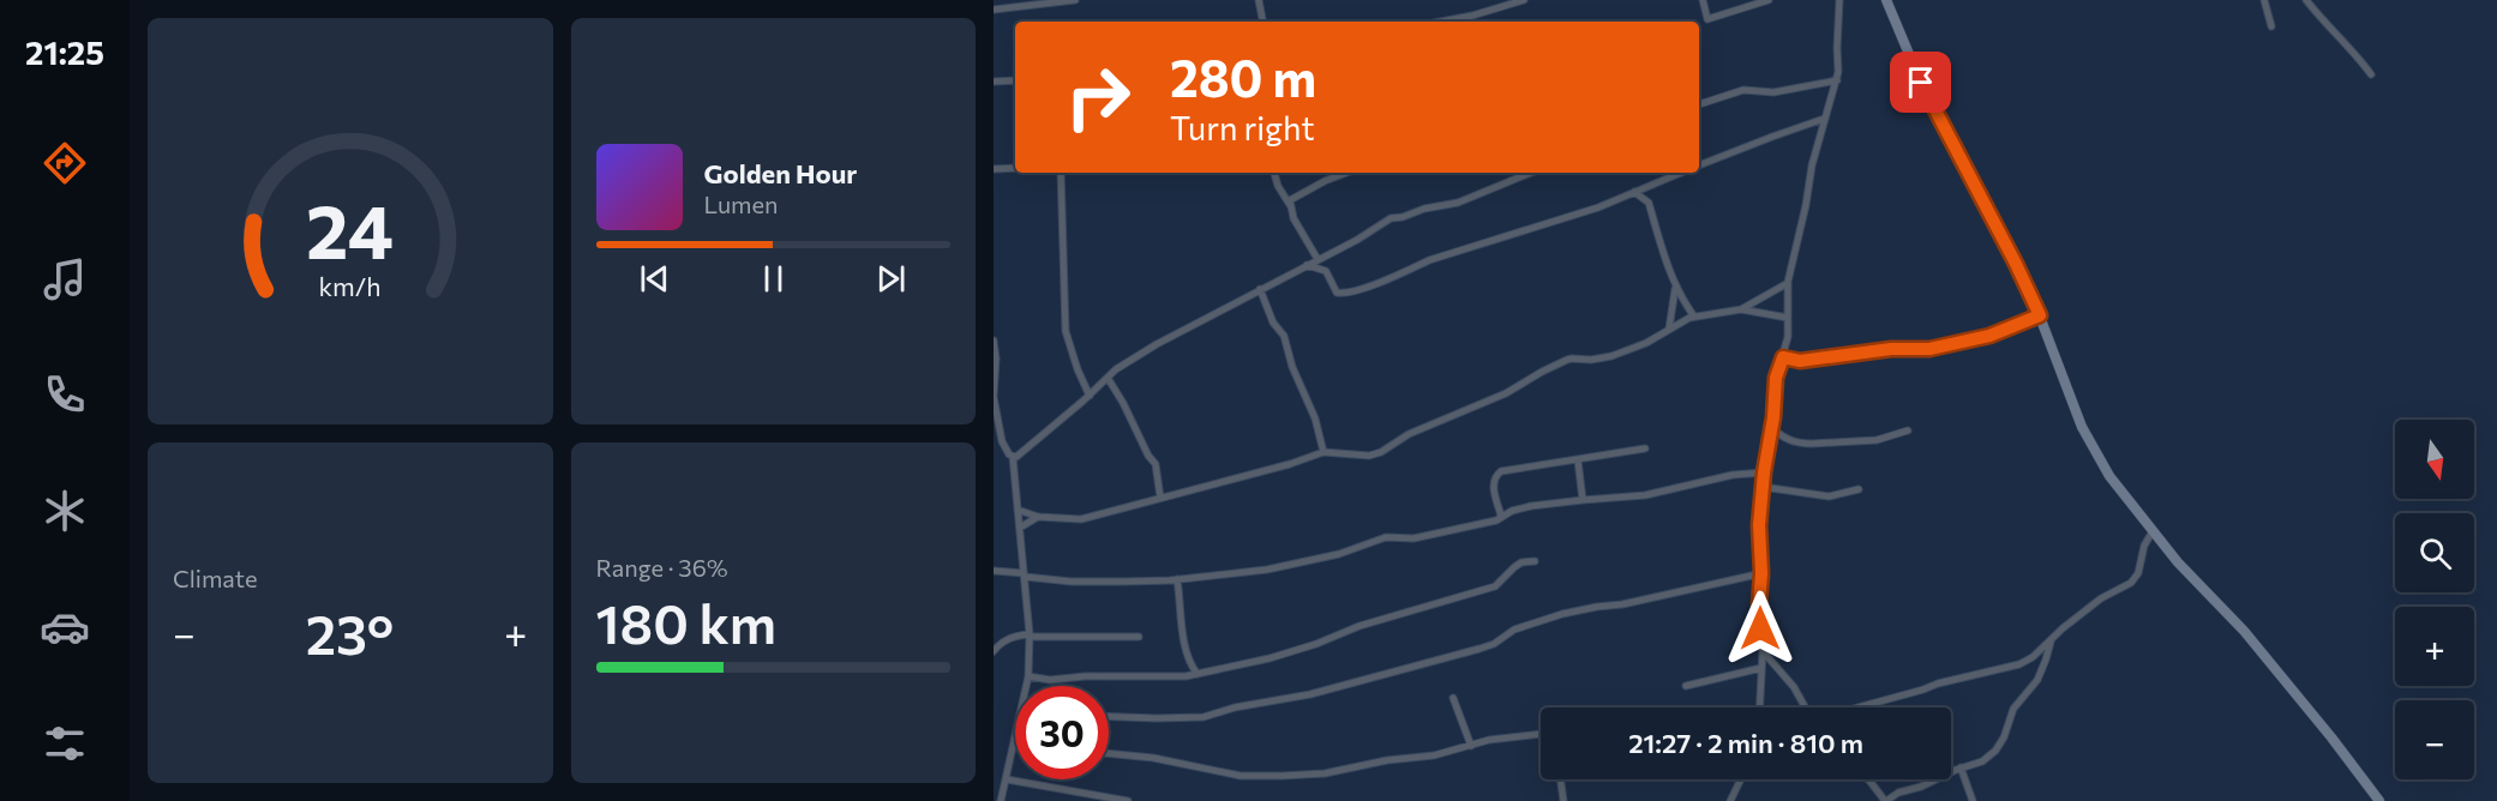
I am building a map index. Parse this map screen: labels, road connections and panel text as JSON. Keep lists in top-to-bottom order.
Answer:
{
  "north": "bottom",
  "page": {
    "tabs": "21:25",
    "turn": ["280 m", "Turn right"],
    "song": ["Golden Hour", "Lumen"],
    "map_buttons": ["+", "−"],
    "tile": [
      "Climate",
      ["Range · 36%", "180 km"]
    ],
    "heat": ["−", "23°", "+"],
    "limit": "30",
    "trip": "21:27 · 2 min · 810 m",
    "gauge": ["24", "km/h"]
  }
}
